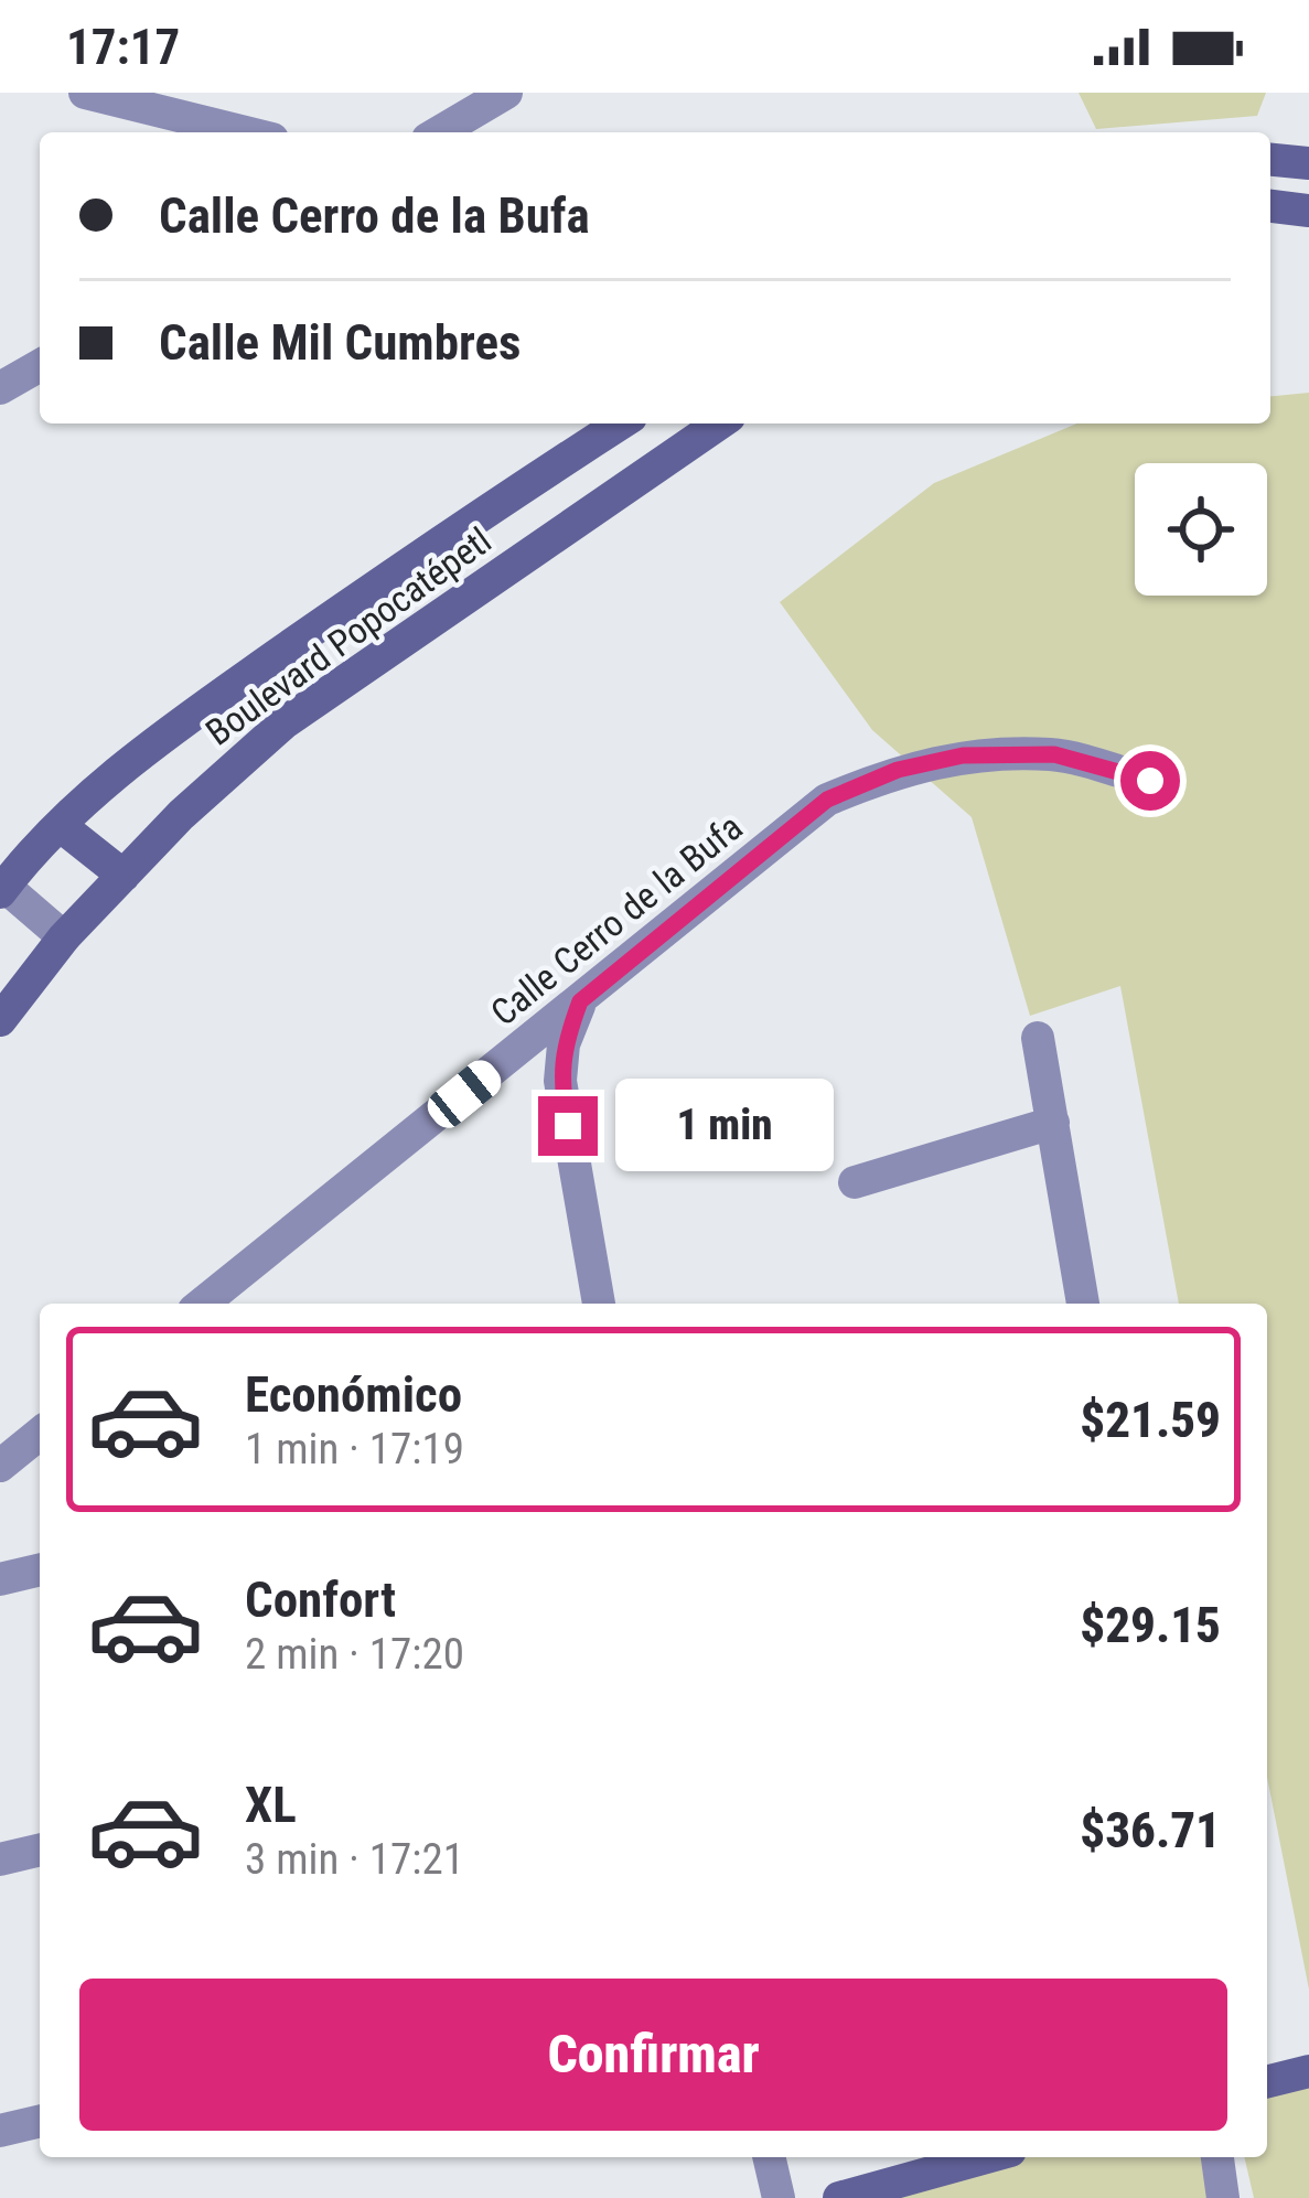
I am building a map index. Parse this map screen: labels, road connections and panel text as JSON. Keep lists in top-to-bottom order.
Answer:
{
  "streets": {
    "street": ["Boulevard Popocatépetl", "Calle Cerro de la Bufa"]
  },
  "page": {
    "status": "17:17",
    "banner": ["Calle Cerro de la Bufa", "Calle Mil Cumbres"],
    "bubble": "1 min",
    "list": [
      {
        "name": "Económico",
        "note": "1 min · 17:19",
        "value": "$21.59"
      },
      {
        "name": "Confort",
        "note": "2 min · 17:20",
        "value": "$29.15"
      },
      {
        "name": "XL",
        "note": "3 min · 17:21",
        "value": "$36.71"
      }
    ],
    "buttons": "Confirmar"
  }
}
